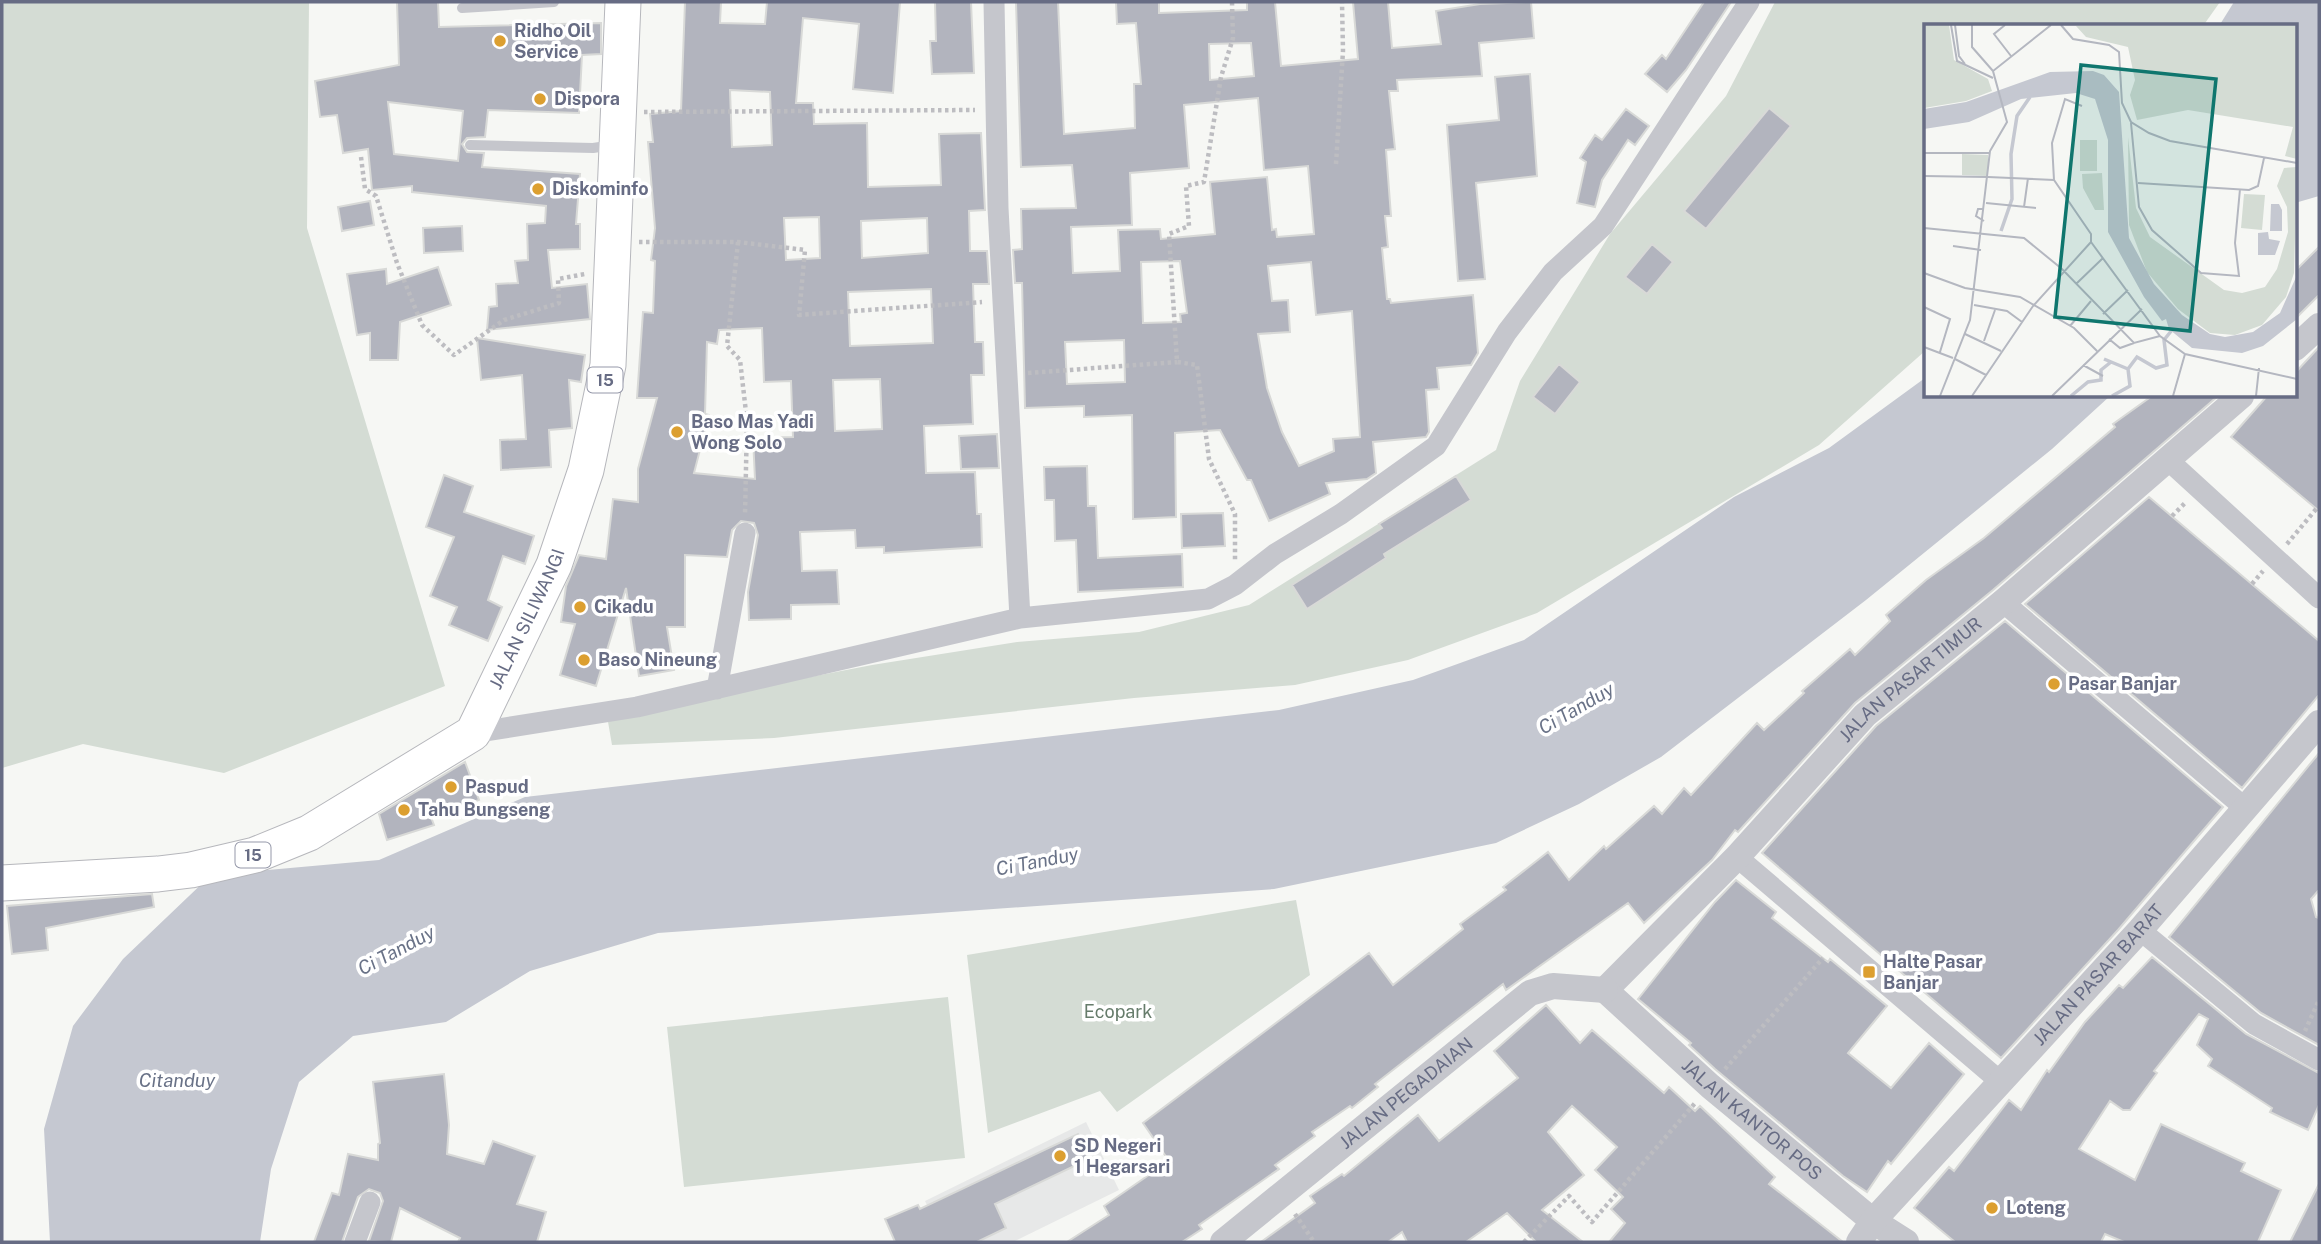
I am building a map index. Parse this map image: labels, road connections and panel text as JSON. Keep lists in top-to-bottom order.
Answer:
{
  "streets": {
    "highway": ["15", "JALAN SILIWANGI"],
    "street": [
      "JALAN PASAR TIMUR",
      "JALAN PASAR BARAT",
      "JALAN PEGADAIAN",
      "JALAN KANTOR POS"
    ]
  },
  "crossings": [
    ["15", "JALAN SILIWANGI"],
    ["JALAN PASAR TIMUR", "JALAN PEGADAIAN"],
    ["JALAN PASAR TIMUR", "JALAN KANTOR POS"],
    ["JALAN PASAR BARAT", "JALAN KANTOR POS"],
    ["JALAN PEGADAIAN", "JALAN KANTOR POS"]
  ],
  "water": ["Ci Tanduy", "Citanduy"],
  "parks": ["Ecopark"],
  "places": {
    "other": [
      "Ridho Oil Service",
      "Dispora",
      "Diskominfo",
      "Baso Mas Yadi Wong Solo",
      "Cikadu",
      "Baso Nineung",
      "Pasar Banjar",
      "Paspud",
      "Tahu Bungseng",
      "SD Negeri 1 Hegarsari",
      "Loteng"
    ],
    "transit": ["Halte Pasar Banjar"]
  }
}
